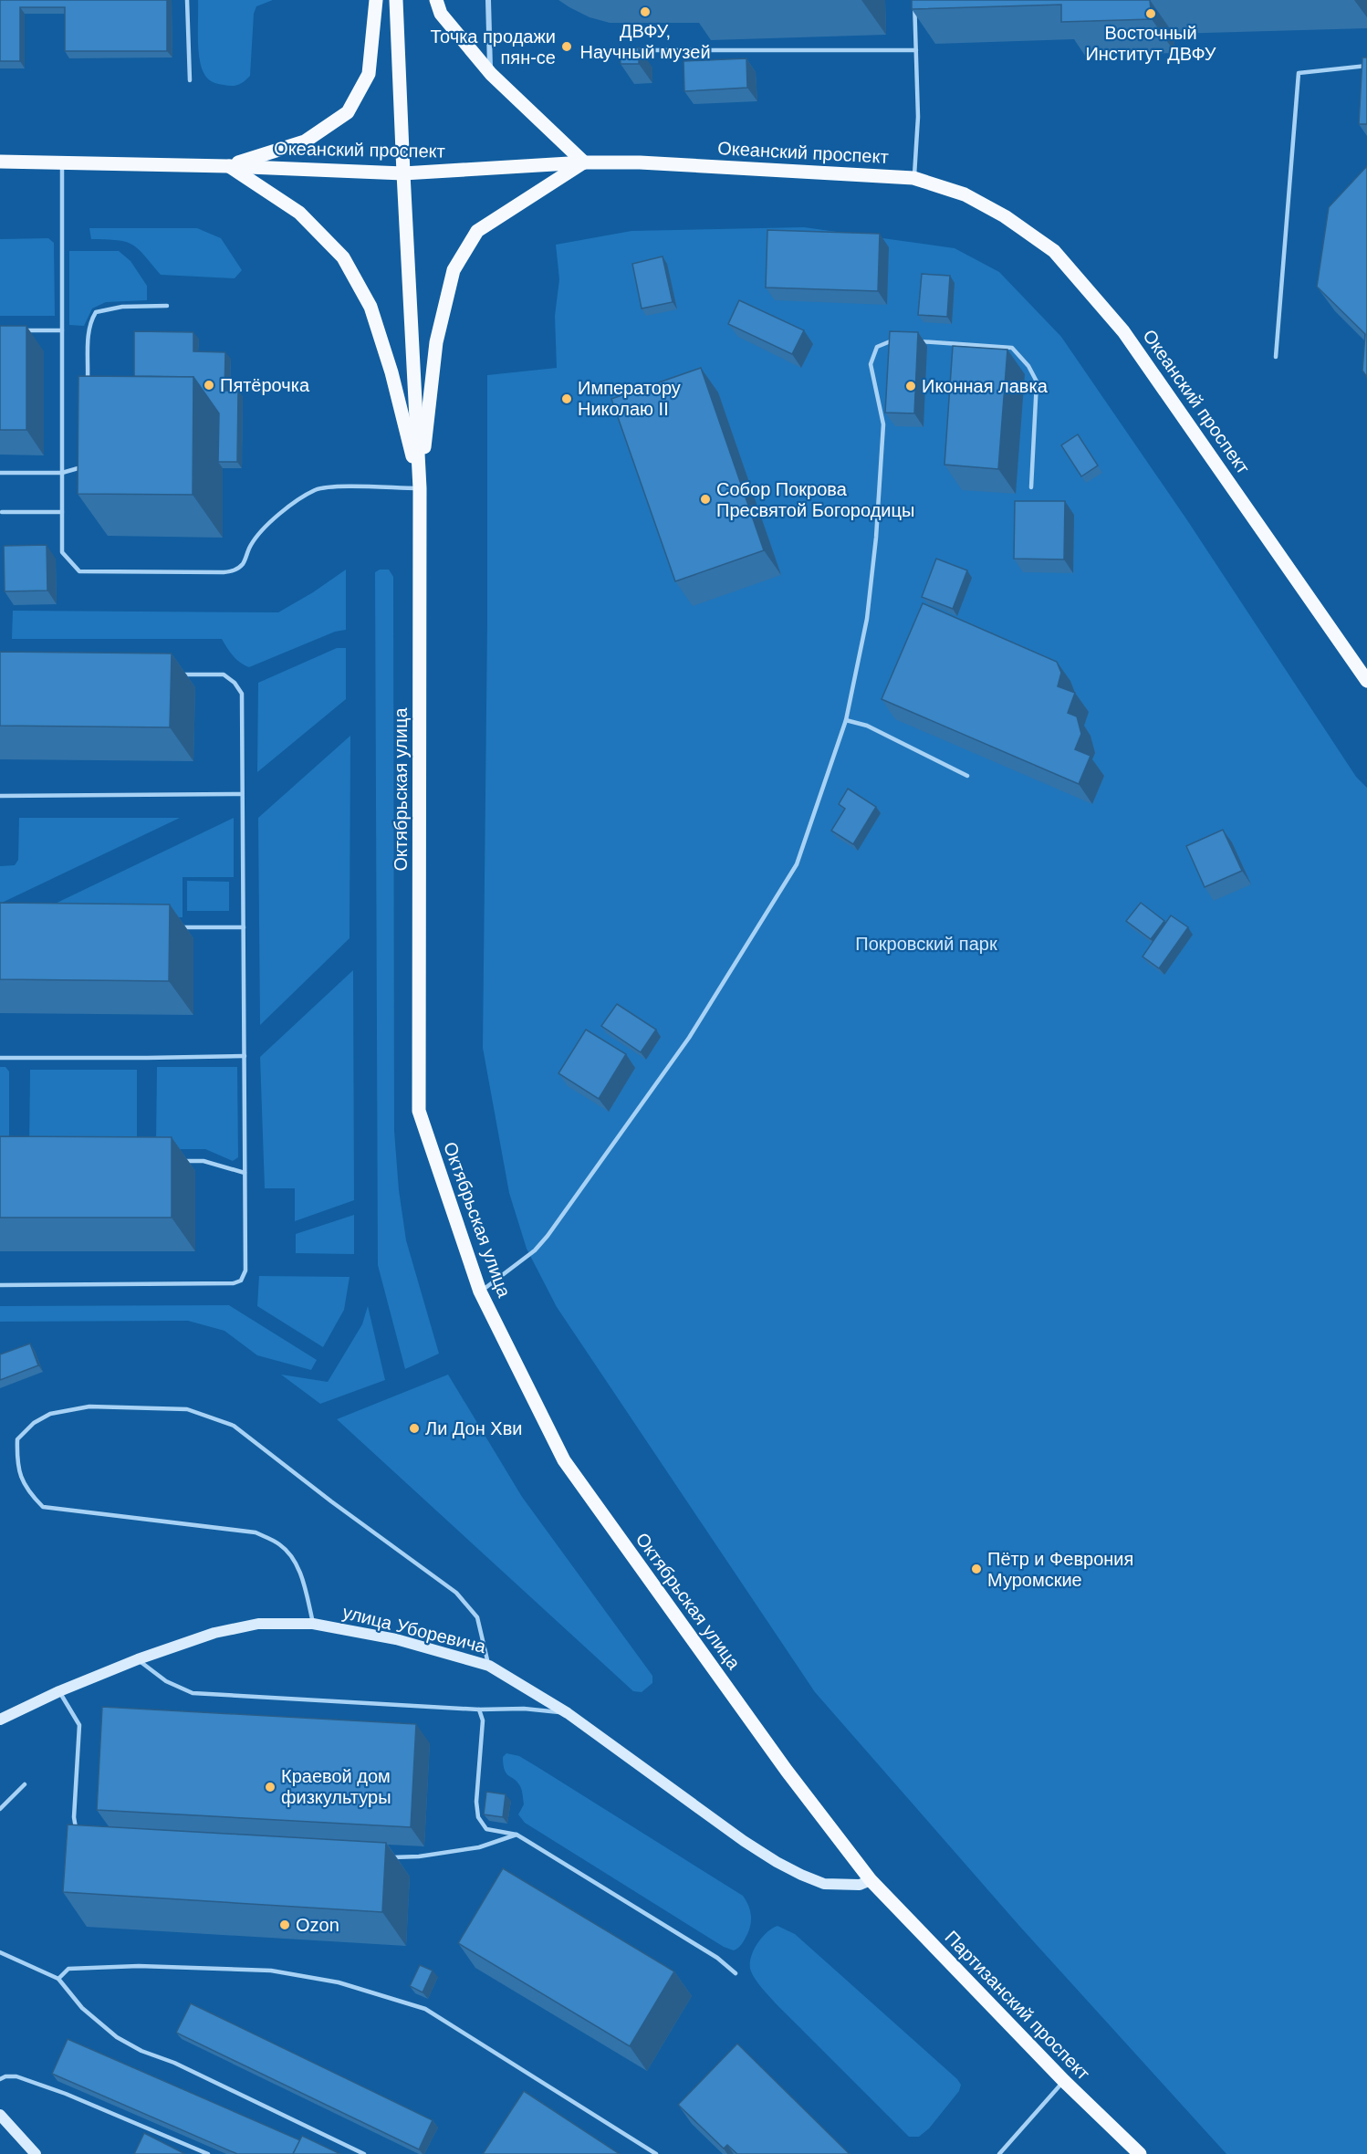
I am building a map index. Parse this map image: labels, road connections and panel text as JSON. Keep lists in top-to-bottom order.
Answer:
{
  "streets": {
    "main road": [
      "Океанский проспект",
      "Октябрьская улица",
      "улица Уборевича",
      "Партизанский проспект"
    ]
  },
  "crossings": [
    ["Октябрьская улица", "улица Уборевича"],
    ["Октябрьская улица", "Партизанский проспект"],
    ["улица Уборевича", "Партизанский проспект"]
  ],
  "parks": ["Покровский парк"],
  "places": [
    "ДВФУ, Научный музей",
    "Восточный Институт ДВФУ",
    "Точка продажи пян-се",
    "Пятёрочка",
    "Иконная лавка",
    "Императору Николаю II",
    "Собор Покрова Пресвятой Богородицы",
    "Ли Дон Хви",
    "Пётр и Феврония Муромские",
    "Краевой дом физкультуры",
    "Ozon"
  ]
}
